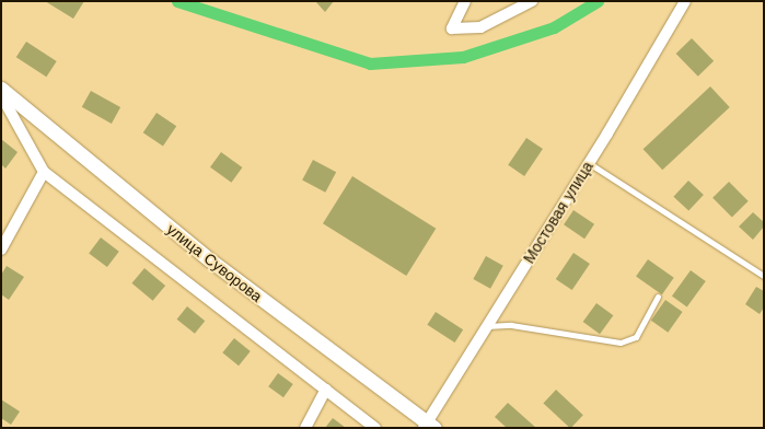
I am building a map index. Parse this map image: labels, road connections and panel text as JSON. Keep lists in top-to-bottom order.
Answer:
{
  "streets": {
    "main road": ["улица Суворова"],
    "street": ["Мостовая улица"]
  },
  "crossings": [
    ["Мостовая улица", "улица Суворова"]
  ]
}
